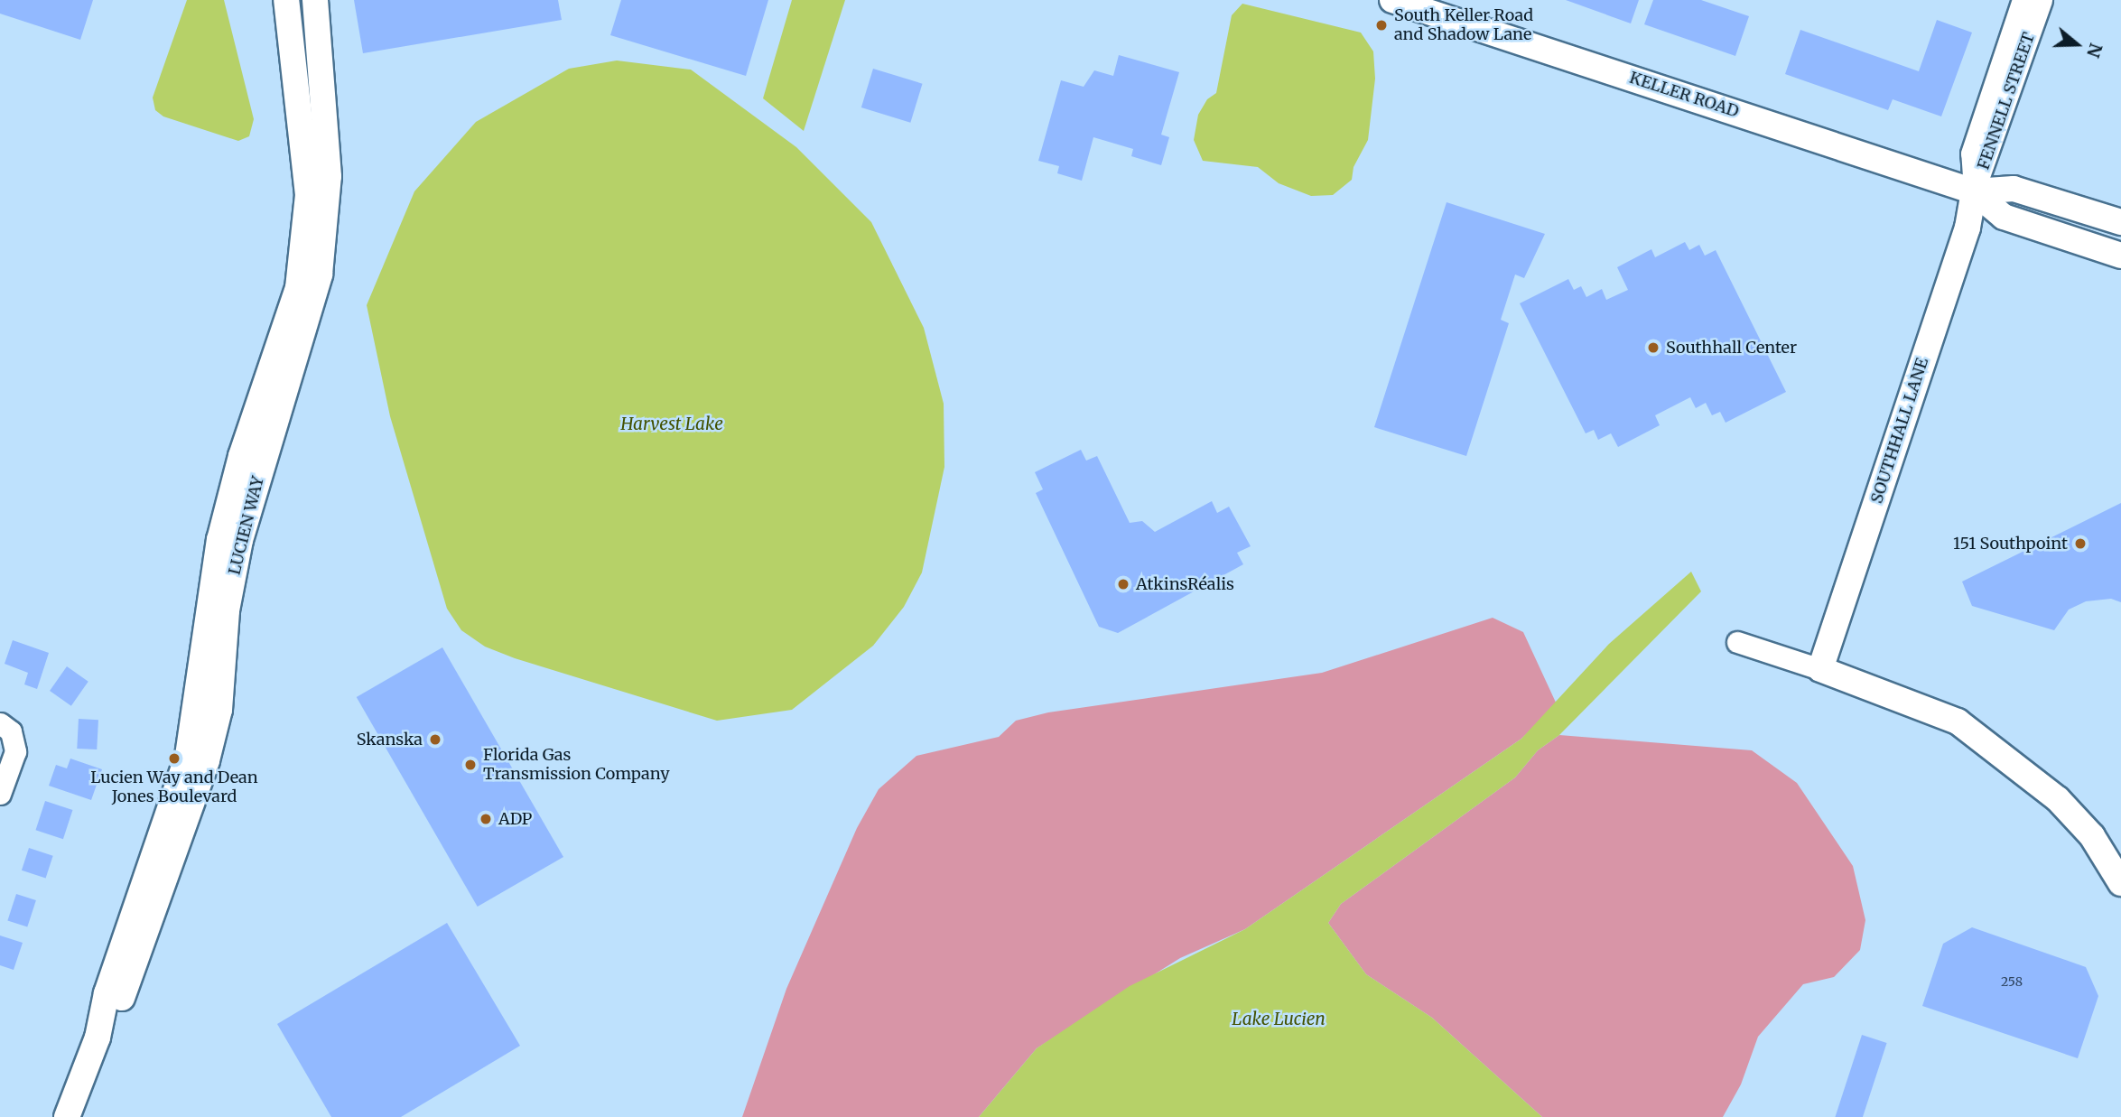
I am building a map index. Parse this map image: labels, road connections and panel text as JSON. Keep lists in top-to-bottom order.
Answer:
{
  "streets": {
    "street": [
      "KELLER ROAD",
      "FENNELL STREET",
      "SOUTHHALL LANE",
      "LUCIEN WAY"
    ]
  },
  "crossings": [
    ["KELLER ROAD", "FENNELL STREET"],
    ["KELLER ROAD", "SOUTHHALL LANE"],
    ["FENNELL STREET", "SOUTHHALL LANE"]
  ],
  "water": ["Harvest Lake", "Lake Lucien"],
  "places": [
    "South Keller Road and Shadow Lane",
    "Southhall Center",
    "151 Southpoint",
    "AtkinsRéalis",
    "Skanska",
    "Lucien Way and Dean Jones Boulevard",
    "Florida Gas Transmission Company",
    "ADP"
  ],
  "house_numbers": ["258"],
  "north": "right"
}
